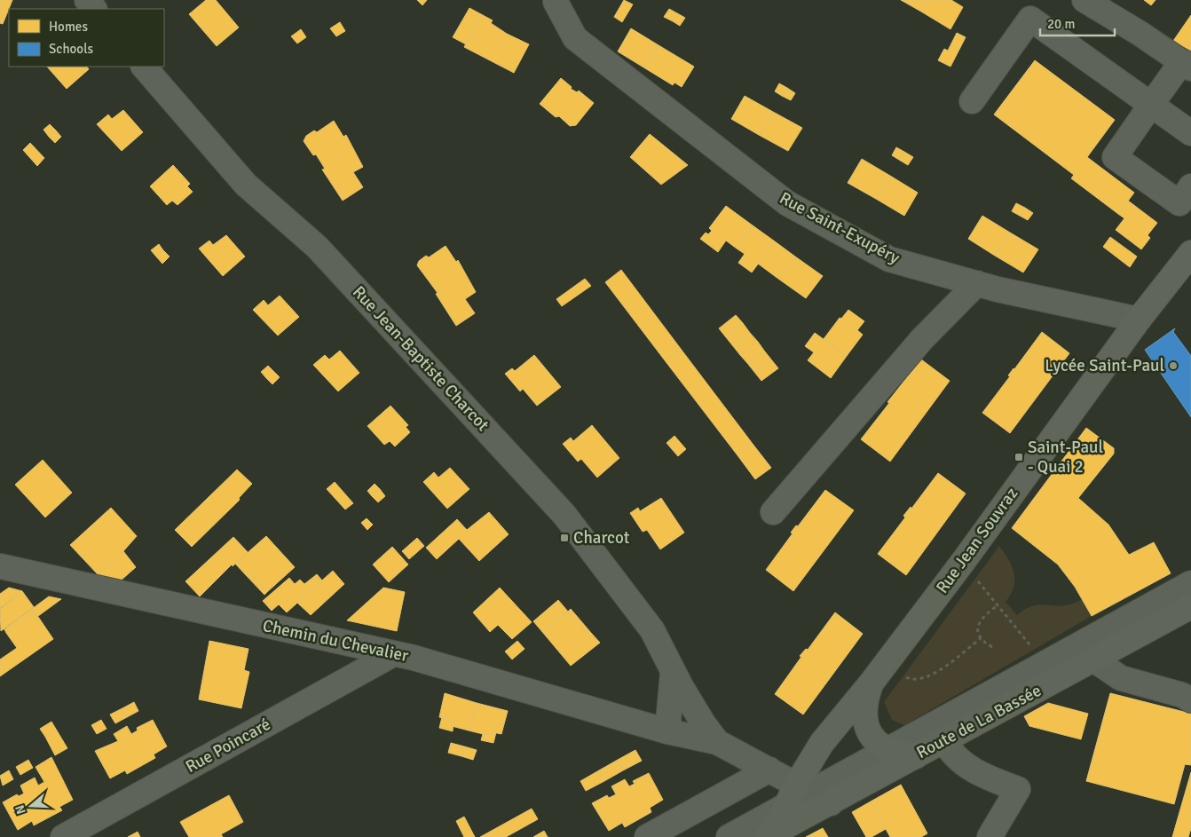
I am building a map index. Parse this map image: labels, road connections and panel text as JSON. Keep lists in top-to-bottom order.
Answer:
{
  "streets": {
    "main road": ["Rue Jean Souvraz", "Route de La Bassée"],
    "street": [
      "Rue Saint-Exupéry",
      "Rue Jean-Baptiste Charcot",
      "Chemin du Chevalier",
      "Rue Poincaré"
    ]
  },
  "crossings": [
    ["Rue Saint-Exupéry", "Rue Jean Souvraz"],
    ["Rue Jean-Baptiste Charcot", "Rue Jean Souvraz"],
    ["Rue Jean-Baptiste Charcot", "Chemin du Chevalier"],
    ["Rue Jean-Baptiste Charcot", "Route de La Bassée"],
    ["Rue Jean Souvraz", "Route de La Bassée"],
    ["Chemin du Chevalier", "Rue Poincaré"]
  ],
  "places": {
    "other": ["Lycée Saint-Paul"],
    "transit": ["Saint-Paul - Quai 2", "Charcot"]
  },
  "legend": ["Homes", "Schools"],
  "scale_bar": "20 m",
  "north": "left"
}
